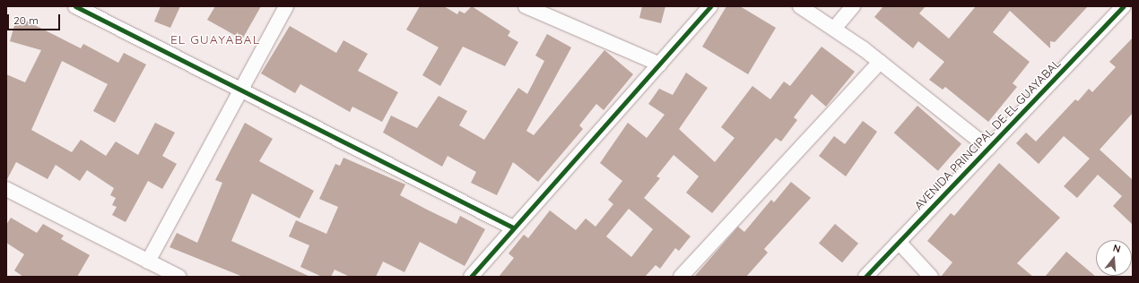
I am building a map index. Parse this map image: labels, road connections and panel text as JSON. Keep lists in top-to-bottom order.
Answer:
{
  "streets": {
    "street": ["AVENIDA PRINCIPAL DE EL GUAYABAL"]
  },
  "districts": ["EL GUAYABAL"],
  "scale_bar": "20 m",
  "north": "top"
}
